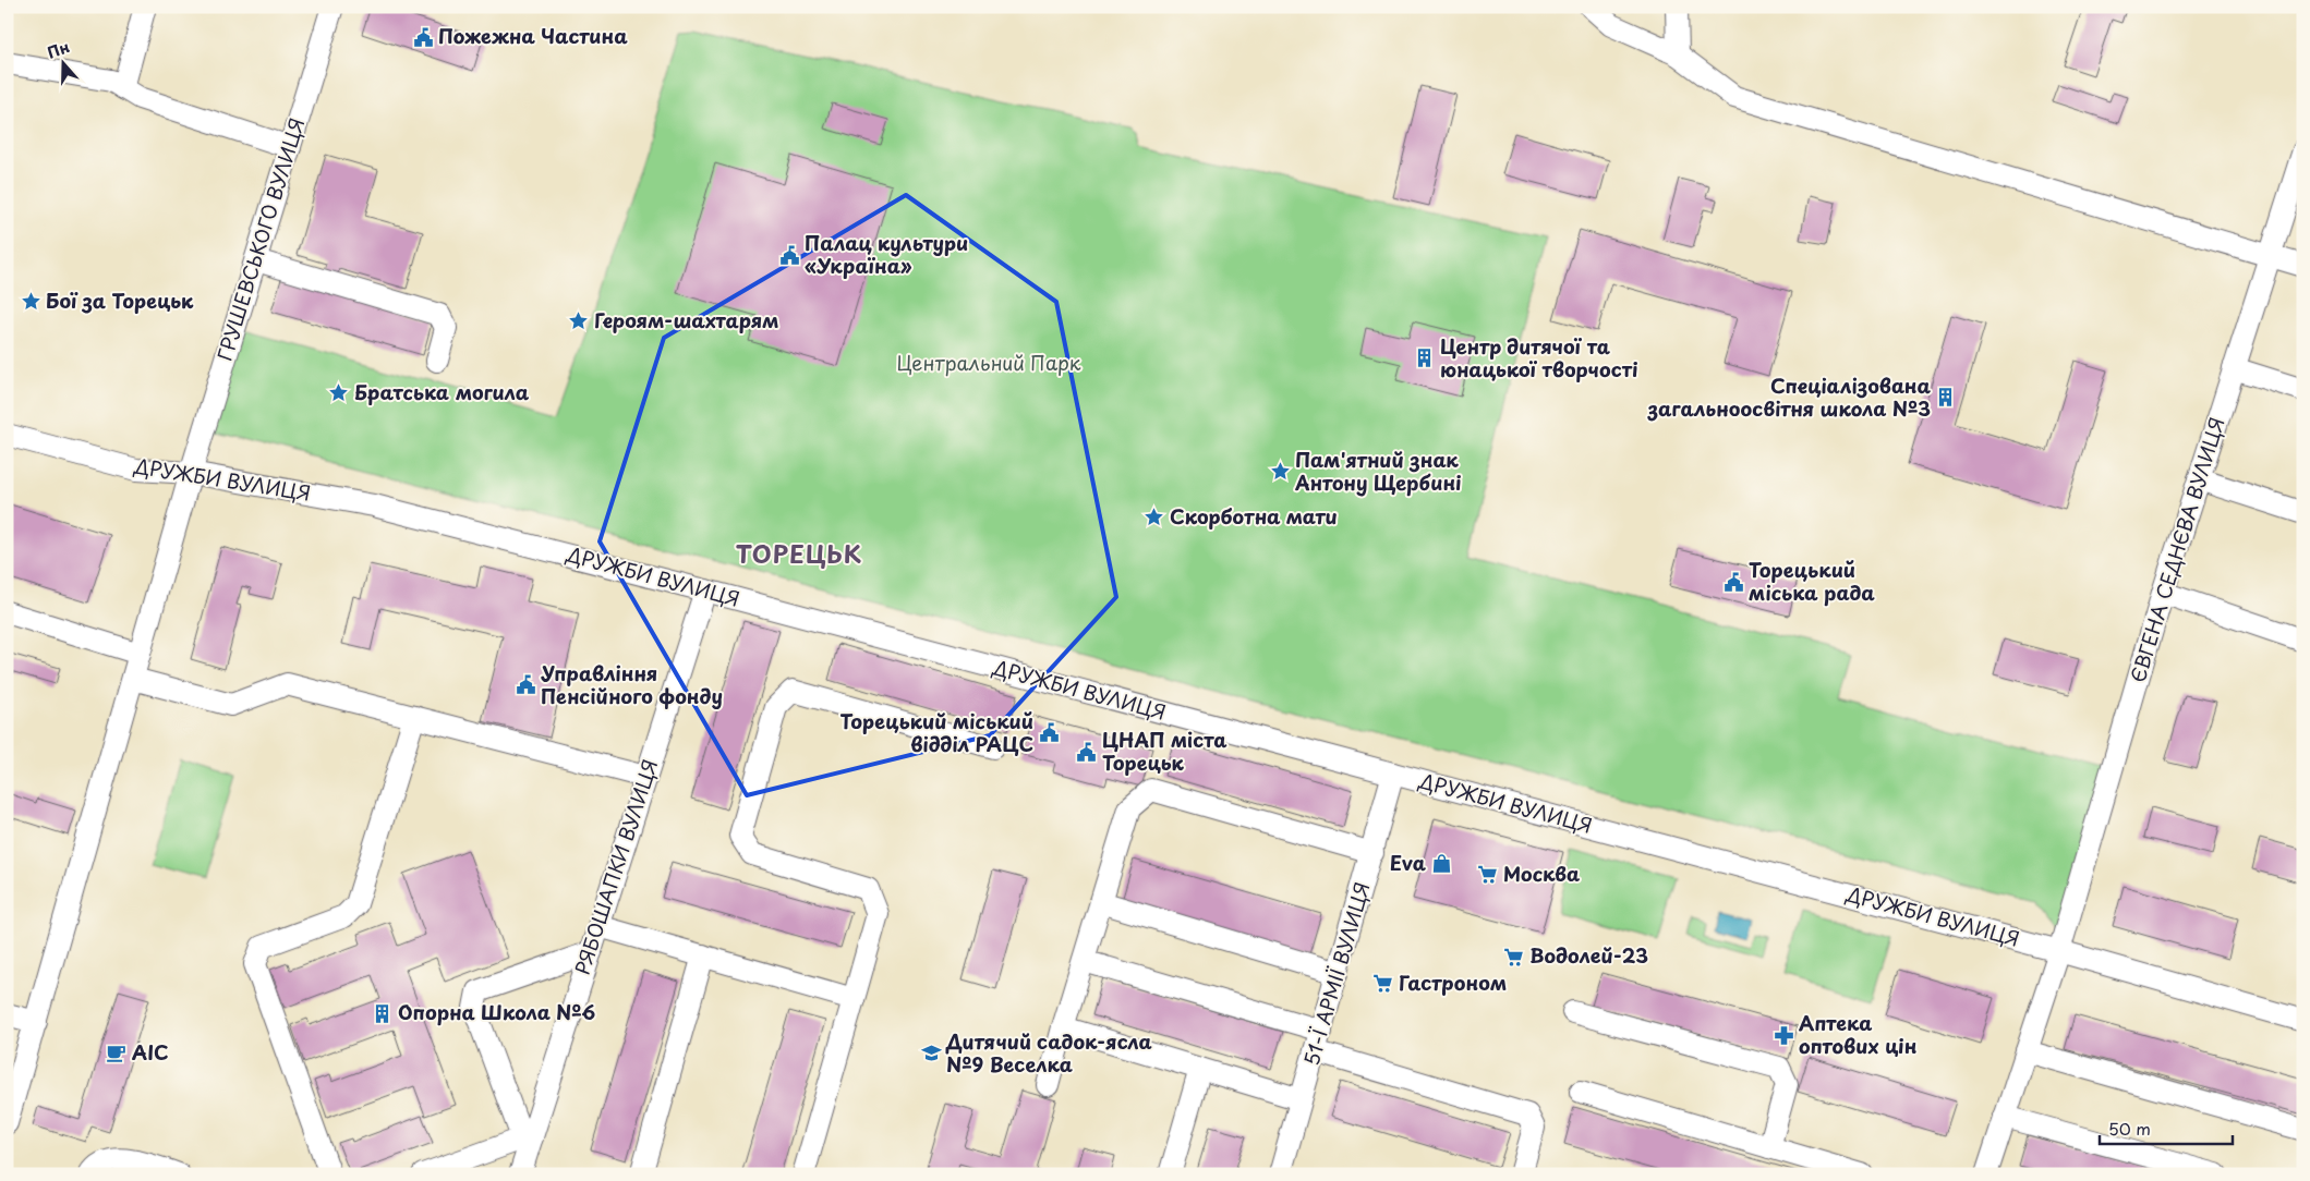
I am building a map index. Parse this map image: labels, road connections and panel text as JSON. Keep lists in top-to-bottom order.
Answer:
{
  "streets": {
    "street": [
      "ГРУШЕВСЬКОГО ВУЛИЦЯ",
      "ДРУЖБИ ВУЛИЦЯ",
      "ЄВГЕНА СЕДНЄВА ВУЛИЦЯ",
      "РЯБОШАПКИ ВУЛИЦЯ",
      "51-Ї АРМІЇ ВУЛИЦЯ"
    ]
  },
  "crossings": [
    ["ГРУШЕВСЬКОГО ВУЛИЦЯ", "ДРУЖБИ ВУЛИЦЯ"],
    ["ДРУЖБИ ВУЛИЦЯ", "ЄВГЕНА СЕДНЄВА ВУЛИЦЯ"],
    ["ДРУЖБИ ВУЛИЦЯ", "РЯБОШАПКИ ВУЛИЦЯ"],
    ["ДРУЖБИ ВУЛИЦЯ", "51-Ї АРМІЇ ВУЛИЦЯ"]
  ],
  "districts": ["ТОРЕЦЬК"],
  "parks": ["Центральний Парк"],
  "places": {
    "public building": [
      "Пожежна Частина",
      "Палац культури «Україна»",
      "Торецький міська рада",
      "Управління Пенсійного фонду",
      "Торецький міський відділ РАЦС",
      "ЦНАП міста Торецьк"
    ],
    "place": [
      "Бої за Торецьк",
      "Героям-шахтарям",
      "Братська мoгила",
      "Пам'ятний знак Антону Щербині",
      "Скорботна мати"
    ],
    "building": ["Центр дитячої та юнацької творчості", "Спеціалізована загальноосвітня школа №3", "Опорна Школа №6"],
    "shop": ["Eva"],
    "supermarket": ["Москва", "Водолей-23", "Гастроном"],
    "pharmacy": ["Аптека оптових цін"],
    "cafe": ["АІС"],
    "school or university": ["Дитячий садок-ясла №9 Веселка"]
  },
  "scale_bar": "50 m",
  "north": "top"
}
